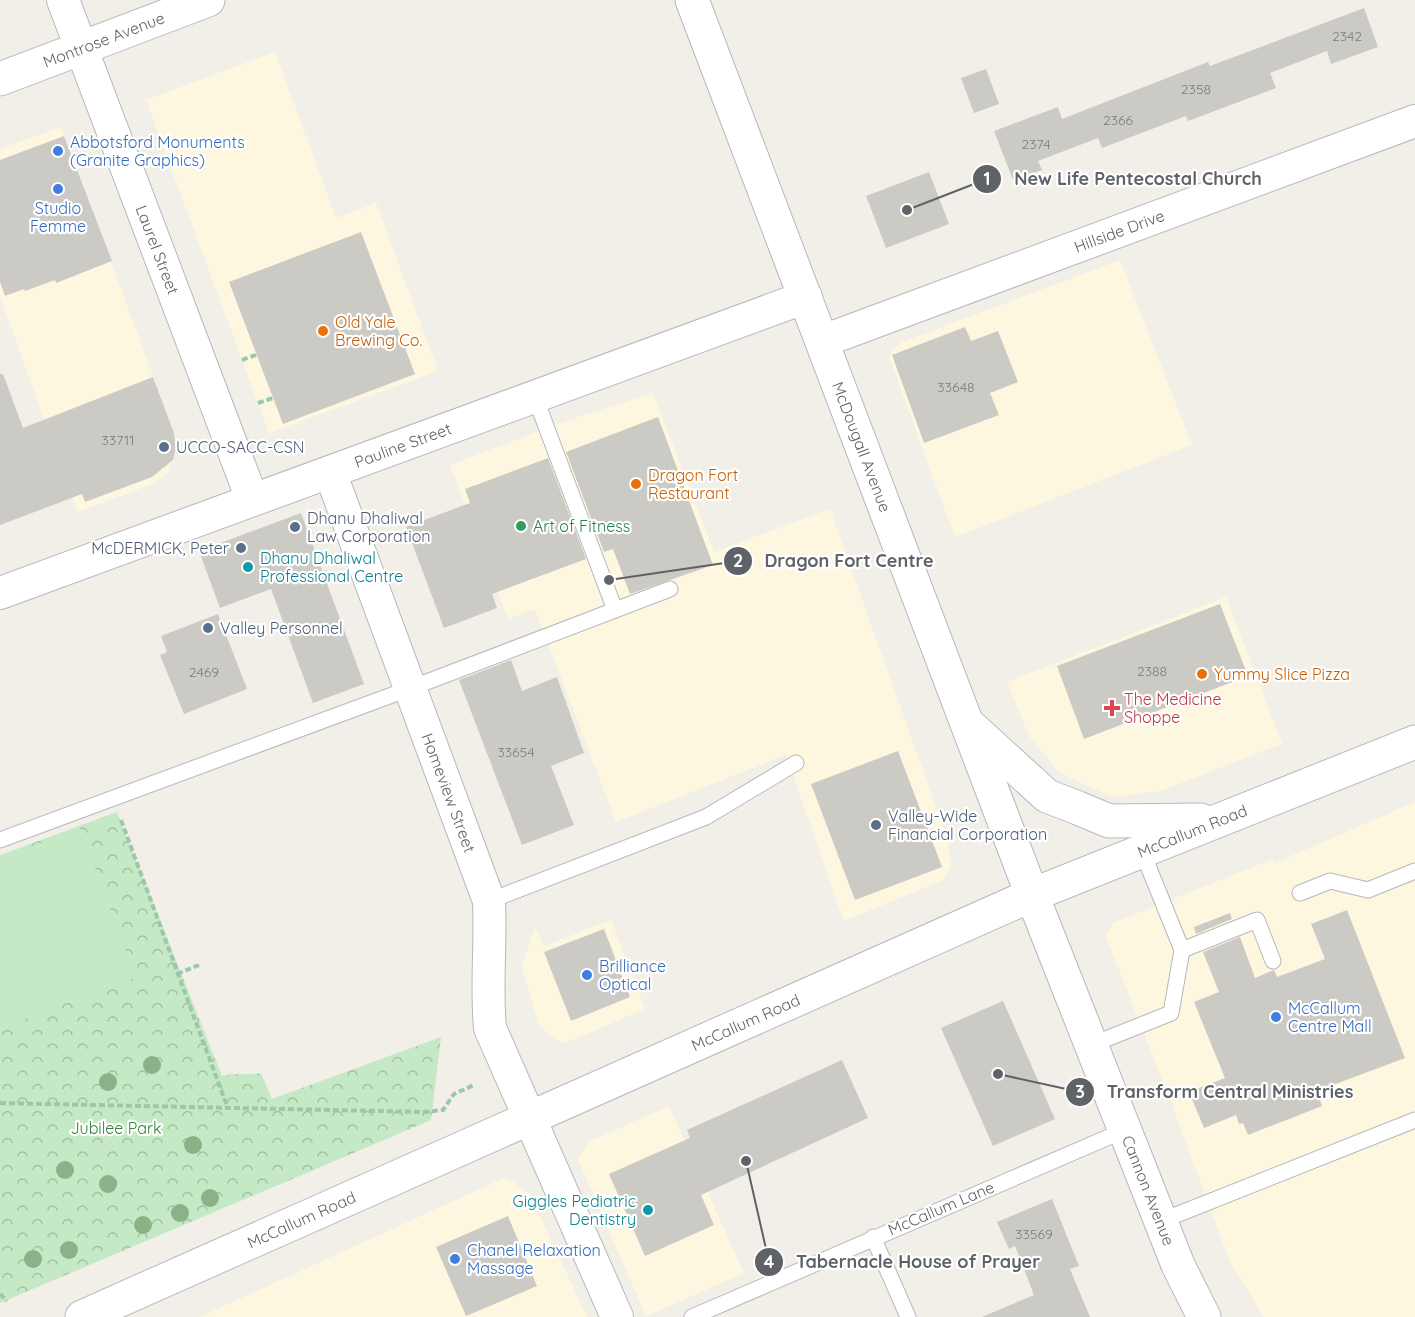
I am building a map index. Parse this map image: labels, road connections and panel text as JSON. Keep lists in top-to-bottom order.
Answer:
{
  "streets": {
    "main road": [
      "Montrose Avenue",
      "McDougall Avenue",
      "McCallum Road",
      "Cannon Avenue"
    ],
    "street": [
      "Hillside Drive",
      "Laurel Street",
      "Pauline Street",
      "Homeview Street"
    ],
    "lane": ["McCallum Lane"]
  },
  "crossings": [
    ["Montrose Avenue", "Laurel Street"],
    ["Hillside Drive", "McDougall Avenue"],
    ["Laurel Street", "Pauline Street"],
    ["Pauline Street", "McDougall Avenue"],
    ["Pauline Street", "Homeview Street"],
    ["McDougall Avenue", "McCallum Road"],
    ["McDougall Avenue", "Cannon Avenue"],
    ["Homeview Street", "McCallum Road"],
    ["McCallum Road", "Cannon Avenue"],
    ["Cannon Avenue", "McCallum Lane"]
  ],
  "parks": ["Jubilee Park"],
  "places": {
    "other": [
      "Abbotsford Monuments (Granite Graphics)",
      "Studio Femme",
      "New Life Pentecostal Church",
      "Old Yale Brewing Co.",
      "UCCO-SACC-CSN",
      "Dragon Fort Restaurant",
      "Art of Fitness",
      "Dhanu Dhaliwal Law Corporation",
      "McDERMICK, Peter",
      "Dhanu Dhaliwal Professional Centre",
      "Dragon Fort Centre",
      "Valley Personnel",
      "Yummy Slice Pizza",
      "Valley-Wide Financial Corporation",
      "Brilliance Optical",
      "McCallum Centre Mall",
      "Transform Central Ministries",
      "Tabernacle House of Prayer",
      "Giggles Pediatric Dentistry",
      "Chanel Relaxation Massage"
    ],
    "health": ["The Medicine Shoppe"]
  },
  "house_numbers": [
    "2342",
    "2358",
    "2366",
    "2374",
    "33648",
    "33711",
    "2388",
    "2469",
    "33654",
    "33569"
  ]
}
